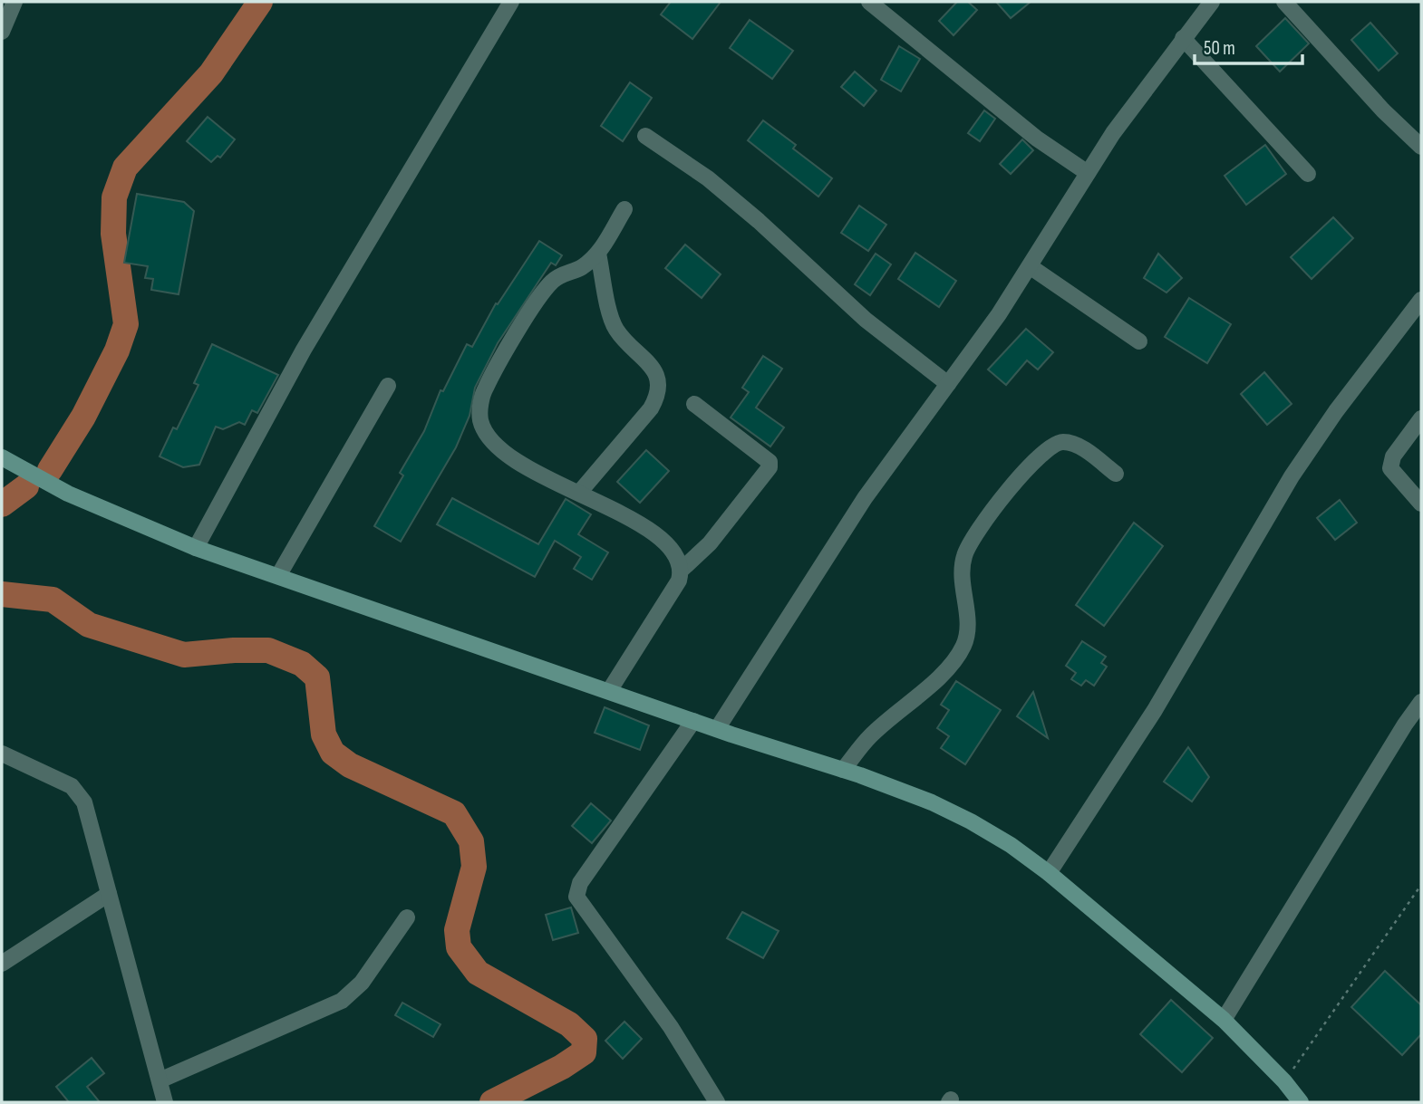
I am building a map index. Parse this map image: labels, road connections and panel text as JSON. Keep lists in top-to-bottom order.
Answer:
{
  "scale_bar": "50 m"
}
